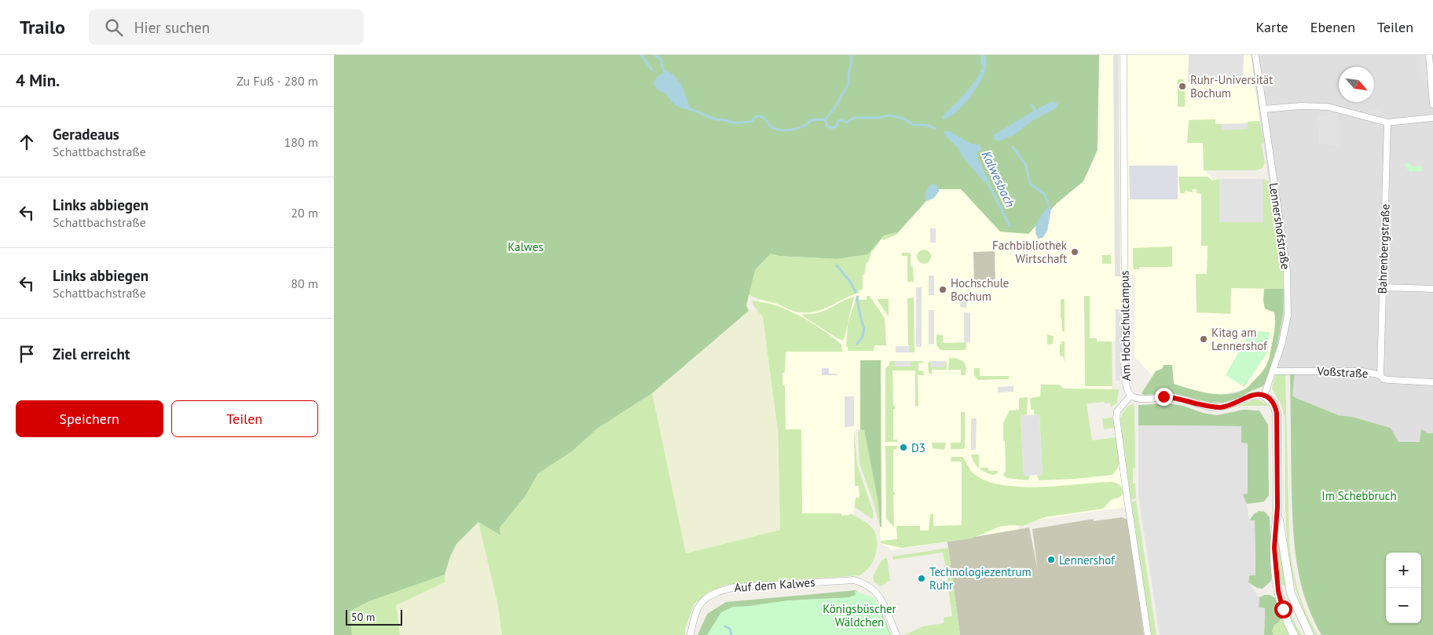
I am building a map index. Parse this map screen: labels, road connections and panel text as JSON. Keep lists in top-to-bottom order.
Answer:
{
  "streets": {
    "street": [
      "Lennershofstraße",
      "Bahrenbergstraße",
      "Am Hochschulcampus",
      "Voßstraße",
      "Auf dem Kalwes"
    ]
  },
  "crossings": [
    ["Lennershofstraße", "Voßstraße"],
    ["Bahrenbergstraße", "Voßstraße"]
  ],
  "water": ["Kalwesbach"],
  "parks": ["Kalwes", "Im Schebbruch", "Königsbüscher Wäldchen"],
  "places": [
    "Ruhr-Universität Bochum",
    "Fachbibliothek Wirtschaft",
    "Hochschule Bochum",
    "Kitag am Lennershof",
    "D3",
    "Lennershof",
    "Technologiezentrum Ruhr"
  ],
  "scale_bar": "50 m",
  "north": "bottom right",
  "page": {
    "header": "Trailo",
    "search": "Hier suchen",
    "nav": ["Karte", "Ebenen", "Teilen"],
    "heading": ["4 Min.", "Zu Fuß · 280 m"],
    "list": [
      ["Geradeaus", "Schattbachstraße", "180 m"],
      ["Links abbiegen", "Schattbachstraße", "20 m"],
      ["Links abbiegen", "Schattbachstraße", "80 m"],
      "Ziel erreicht"
    ],
    "buttons": ["Speichern", "Teilen"],
    "map_buttons": ["+", "−"],
    "scale": "50 m"
  }
}
